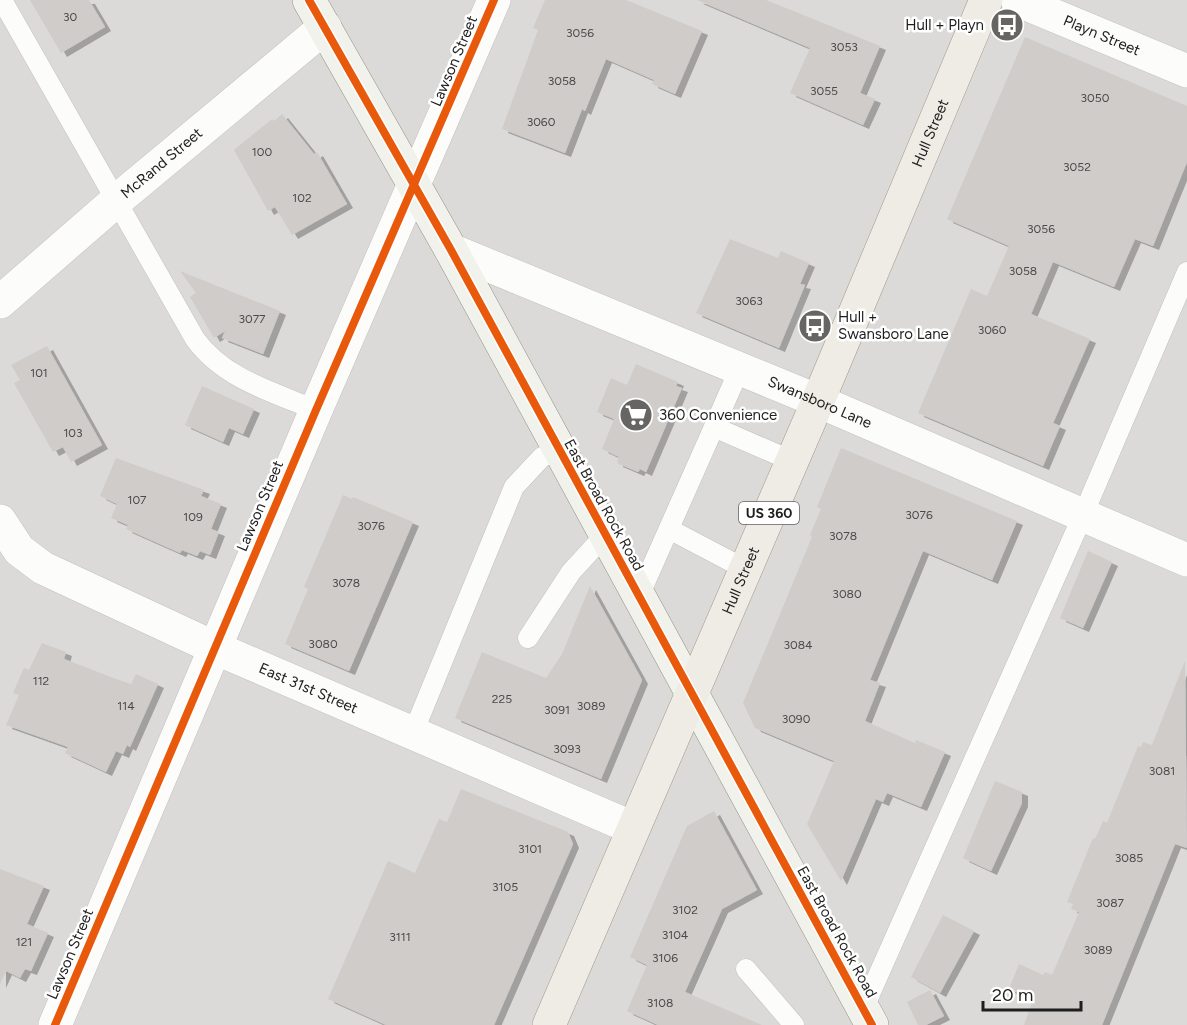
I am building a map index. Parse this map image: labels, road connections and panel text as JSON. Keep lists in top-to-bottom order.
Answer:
{
  "streets": {
    "main road": ["Hull Street", "East Broad Rock Road", "US 360"],
    "street": [
      "Playn Street",
      "Lawson Street",
      "McRand Street",
      "Swansboro Lane",
      "East 31st Street"
    ]
  },
  "crossings": [
    ["Lawson Street", "East Broad Rock Road"],
    ["Lawson Street", "East 31st Street"],
    ["Hull Street", "Swansboro Lane"],
    ["Hull Street", "East Broad Rock Road"],
    ["Hull Street", "East 31st Street"],
    ["McRand Street", "East Broad Rock Road"],
    ["Swansboro Lane", "East Broad Rock Road"]
  ],
  "places": {
    "bus stop": ["Hull + Playn", "Hull + Swansboro Lane"],
    "supermarket": ["360 Convenience"]
  },
  "house_numbers": [
    "30",
    "3056",
    "3053",
    "3058",
    "3055",
    "3050",
    "3060",
    "100",
    "3052",
    "102",
    "3056",
    "3058",
    "3063",
    "3077",
    "3060",
    "101",
    "103",
    "107",
    "3076",
    "109",
    "3076",
    "3078",
    "3078",
    "3080",
    "3080",
    "3084",
    "112",
    "225",
    "114",
    "3089",
    "3091",
    "3090",
    "3093",
    "3081",
    "3101",
    "3085",
    "3105",
    "3087",
    "3102",
    "3104",
    "3111",
    "121",
    "3089",
    "3106",
    "3108"
  ],
  "scale_bar": "20 m"
}
